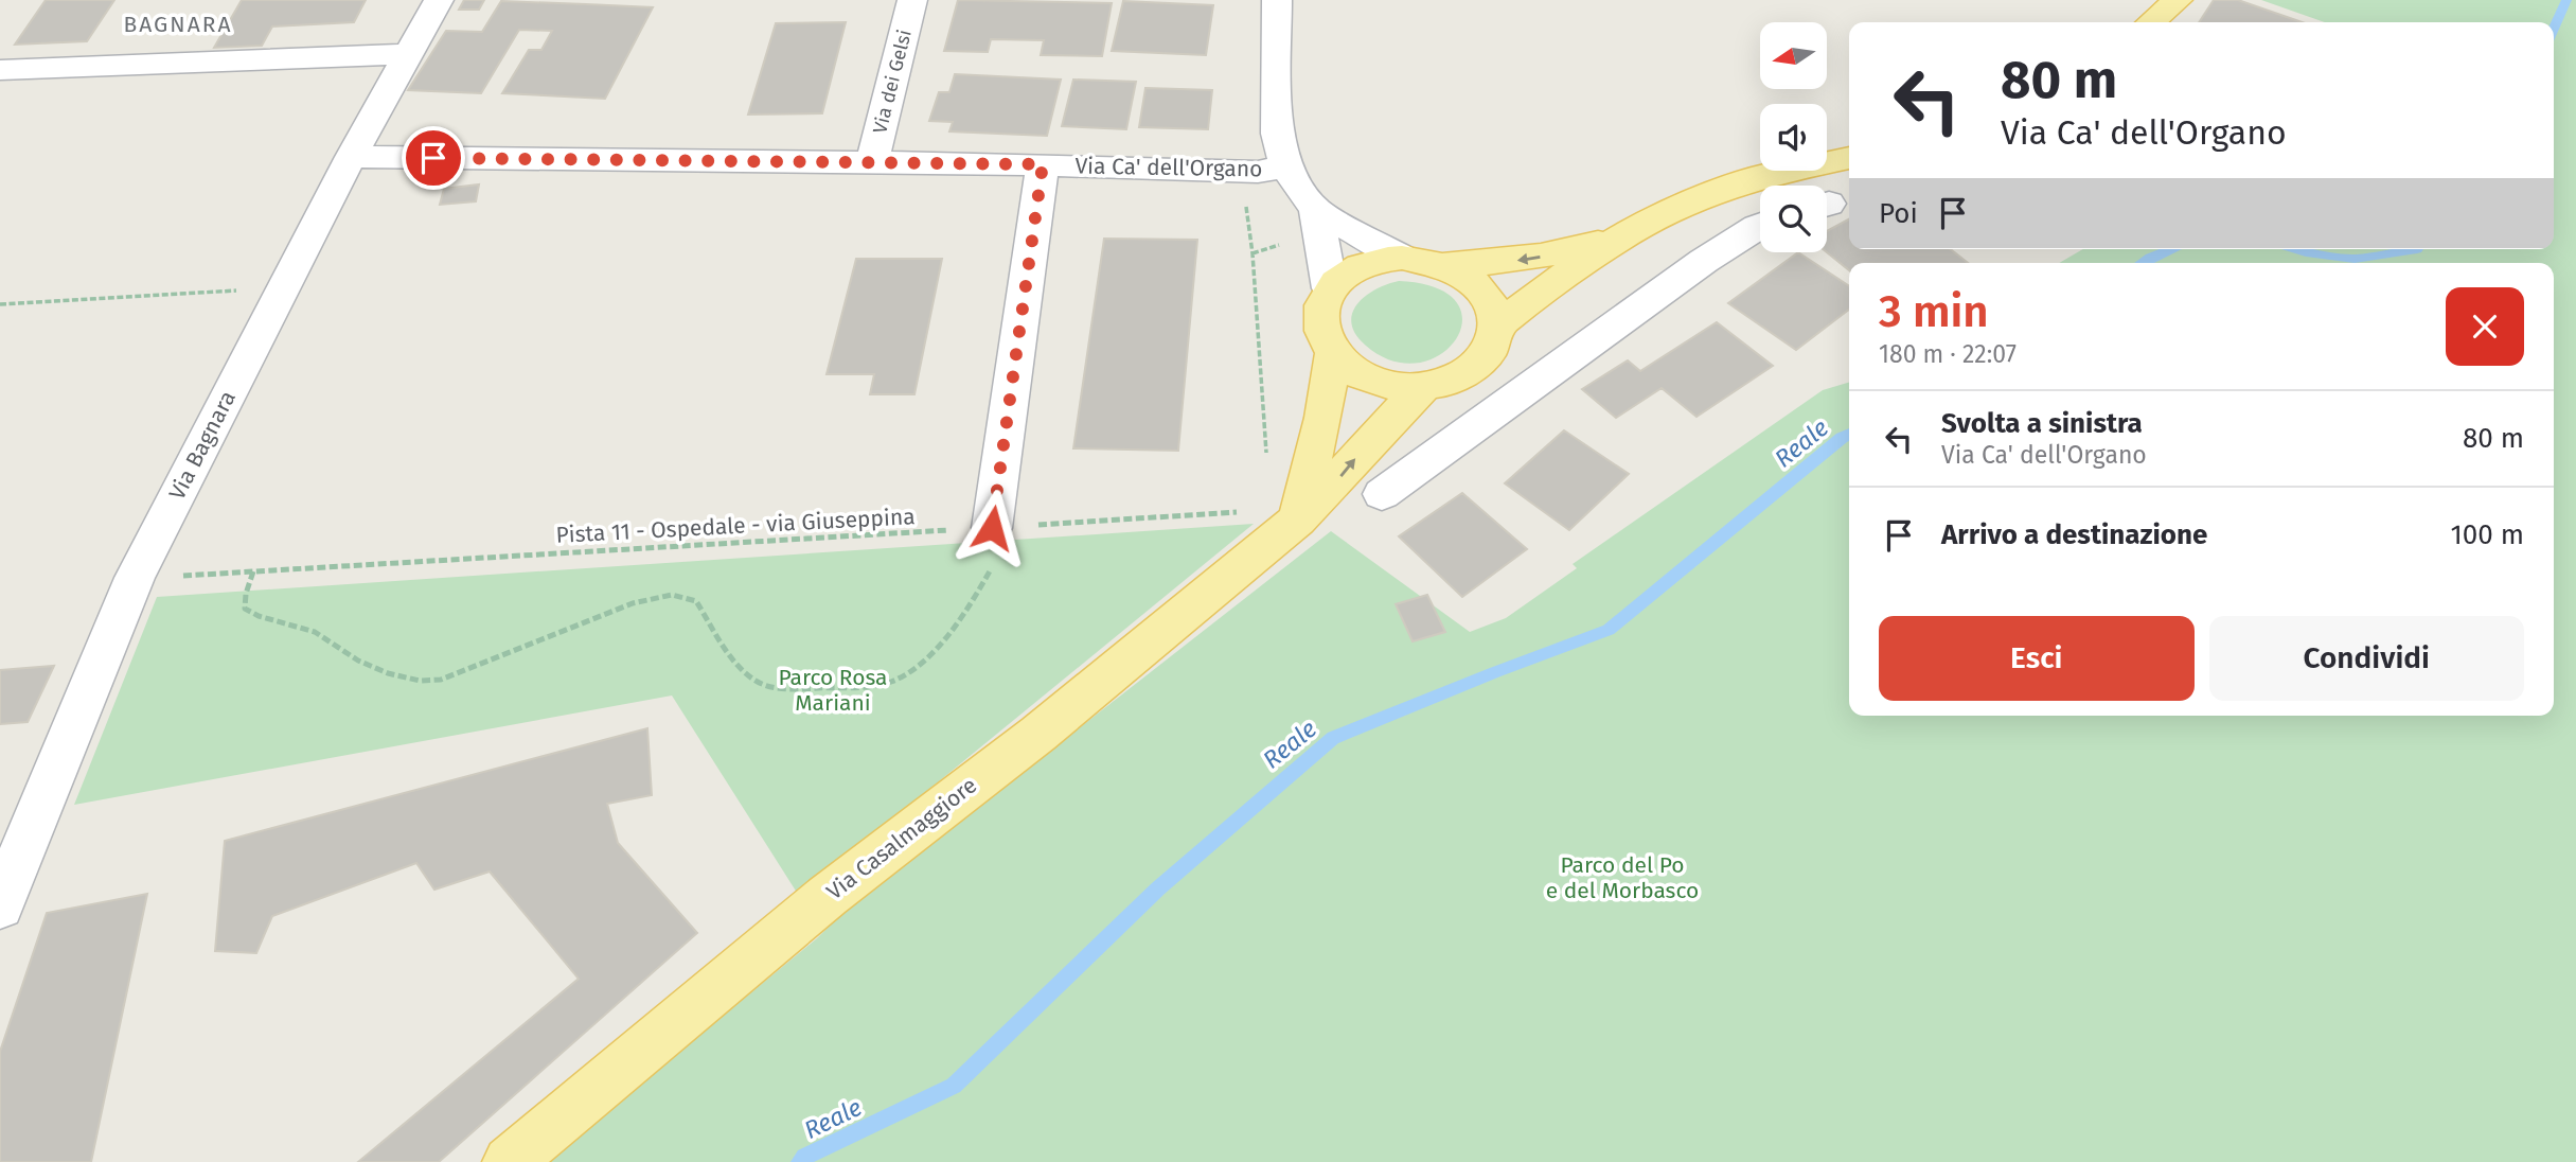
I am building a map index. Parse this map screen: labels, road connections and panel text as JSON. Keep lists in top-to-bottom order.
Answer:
{
  "streets": {
    "main road": ["Via Casalmaggiore"],
    "street": ["Via dei Gelsi", "Via Ca' dell'Organo", "Via Bagnara"],
    "path": ["Pista 11 - Ospedale - via Giuseppina"]
  },
  "crossings": [
    ["Via dei Gelsi", "Via Ca' dell'Organo"],
    ["Via Ca' dell'Organo", "Via Bagnara"],
    ["Via Ca' dell'Organo", "Pista 11 - Ospedale - via Giuseppina"],
    ["Via Bagnara", "Pista 11 - Ospedale - via Giuseppina"]
  ],
  "districts": ["BAGNARA"],
  "water": ["Reale"],
  "parks": ["Parco Rosa Mariani", "Parco del Po e del Morbasco"],
  "north": "left",
  "page": {
    "turn": ["80 m", "Via Ca' dell'Organo"],
    "then": "Poi",
    "heading": ["3 min", "180 m · 22:07"],
    "list": [
      {
        "name": "Svolta a sinistra",
        "note": "Via Ca' dell'Organo",
        "value": "80 m"
      },
      {
        "name": "Arrivo a destinazione",
        "value": "100 m"
      }
    ],
    "buttons": ["Esci", "Condividi"]
  }
}
